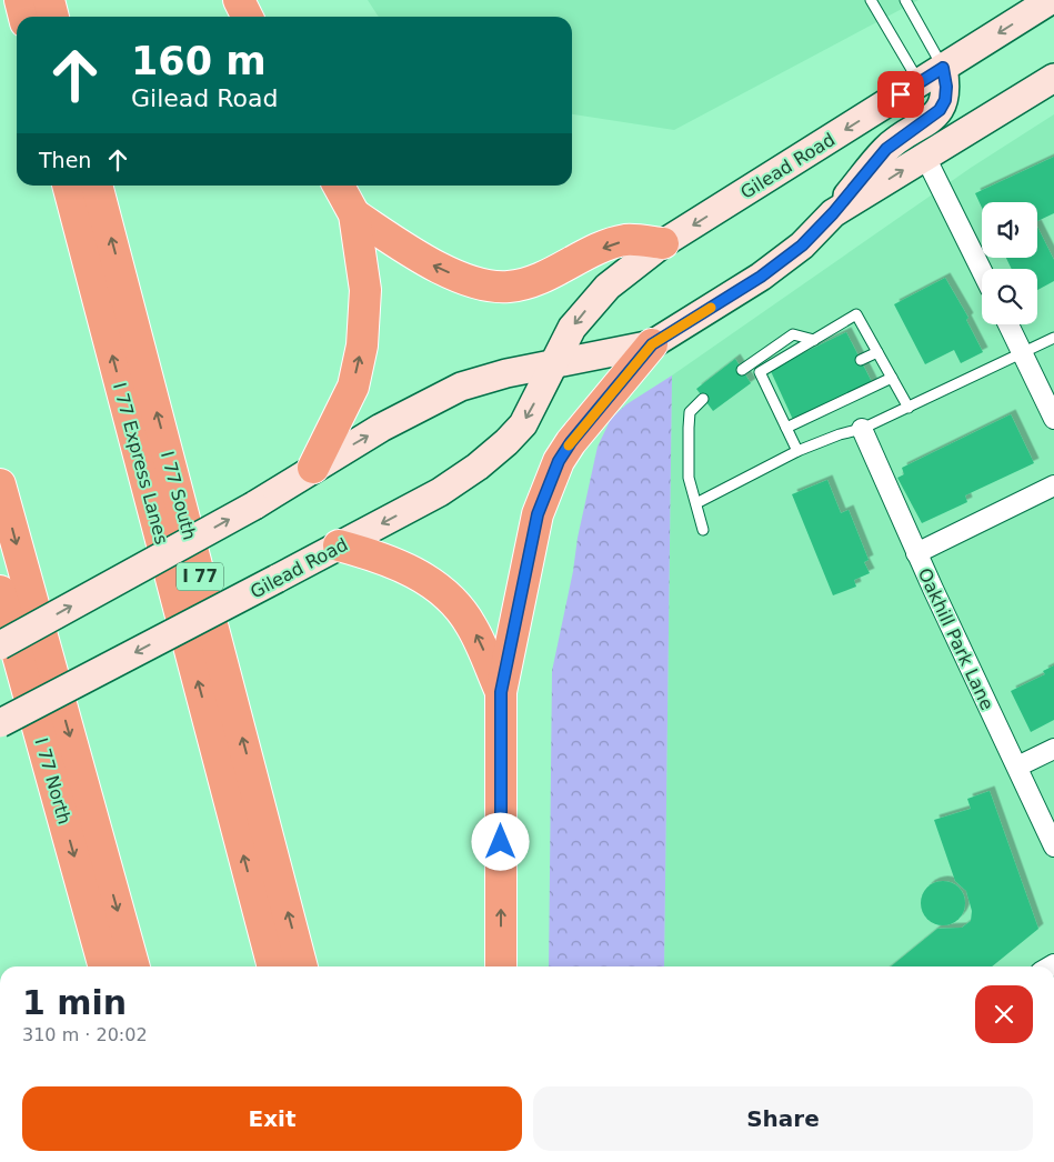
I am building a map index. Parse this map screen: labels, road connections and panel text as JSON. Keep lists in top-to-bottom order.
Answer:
{
  "streets": {
    "highway": [
      "I 77 Express Lanes",
      "I 77 South",
      "I 77",
      "I 77 North"
    ],
    "main road": ["Gilead Road"],
    "street": ["Oakhill Park Lane"]
  },
  "page": {
    "turn": ["160 m", "Gilead Road"],
    "then": "Then",
    "heading": ["1 min", "310 m · 20:02"],
    "buttons": ["Exit", "Share"]
  }
}
